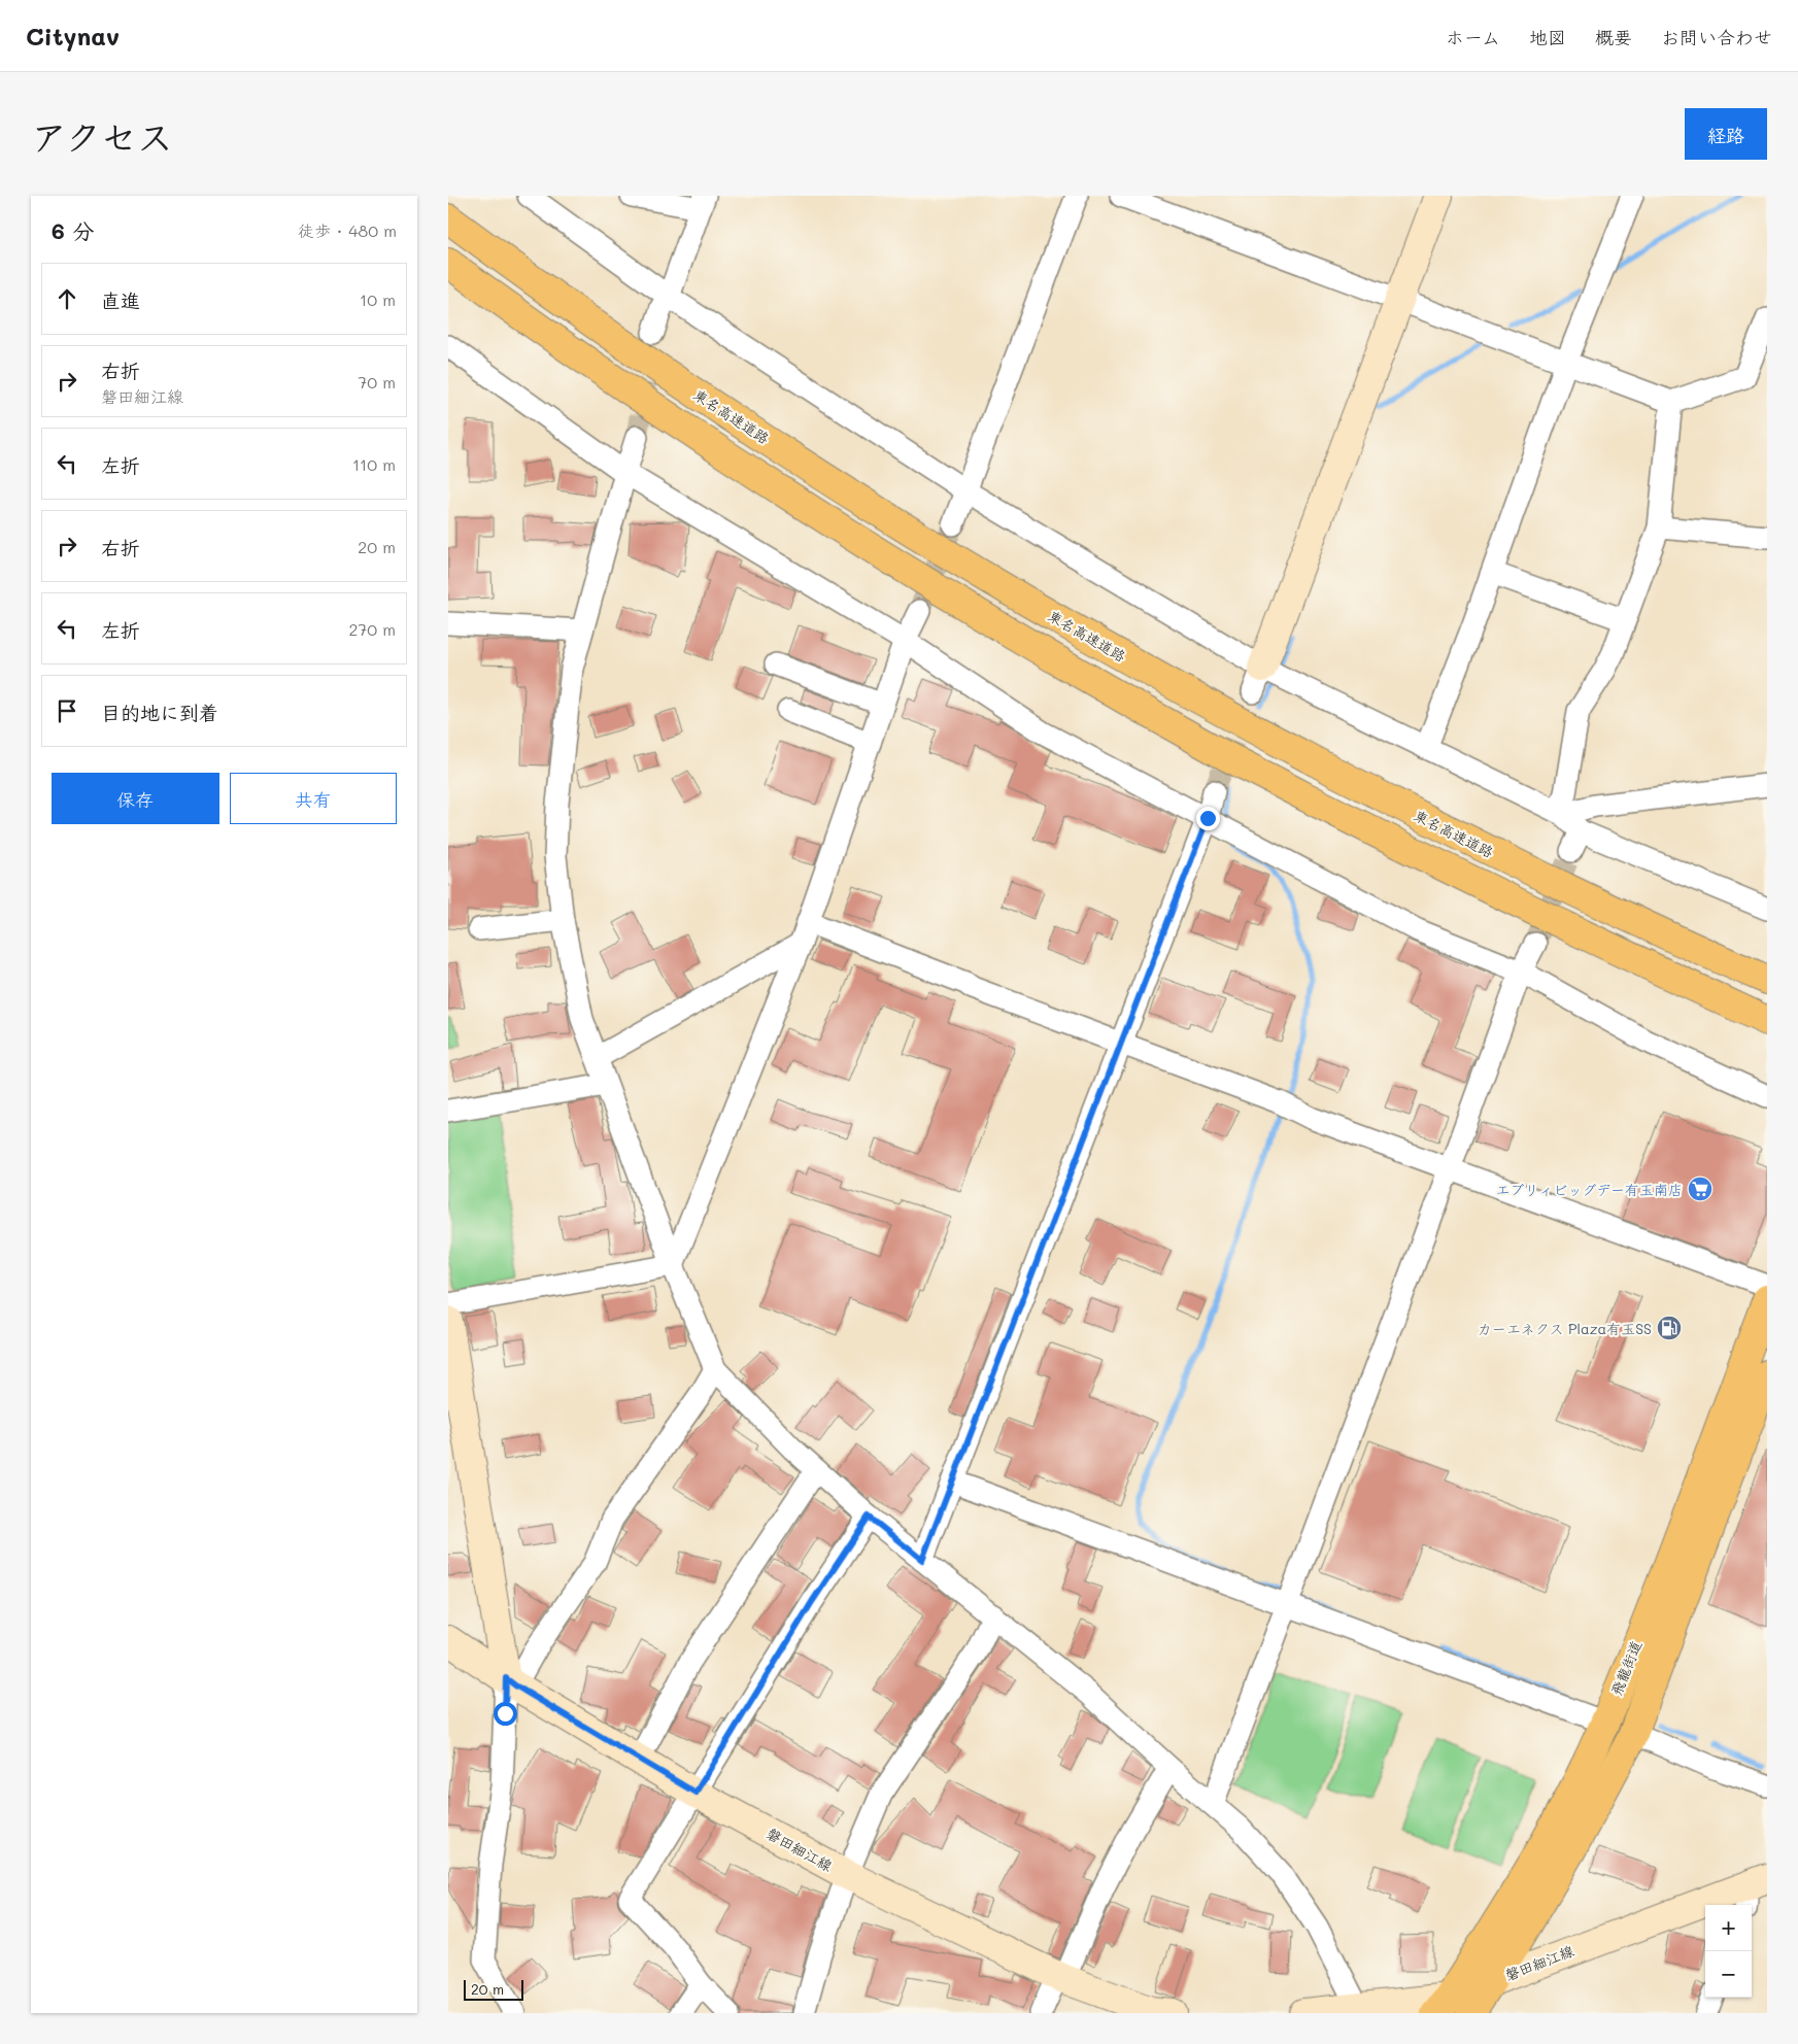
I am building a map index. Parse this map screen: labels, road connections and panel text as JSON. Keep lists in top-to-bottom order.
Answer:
{
  "streets": {
    "highway": ["東名高速道路", "飛龍街道"],
    "main road": ["磐田細江線"]
  },
  "crossings": [
    ["飛龍街道", "磐田細江線"]
  ],
  "places": {
    "supermarket": ["エブリィビッグデー有玉南店"],
    "fuel station": ["カーエネクス Plaza有玉SS"]
  },
  "scale_bar": "20 m",
  "page": {
    "header": "Citynav",
    "nav": [
      "ホーム",
      "地図",
      "概要",
      "お問い合わせ"
    ],
    "title": "アクセス",
    "buttons": [
      "経路",
      ["保存", "共有"]
    ],
    "heading": ["6 分", "徒歩 · 480 m"],
    "list": [
      ["直進", "10 m"],
      ["右折", "磐田細江線", "70 m"],
      ["左折", "110 m"],
      ["右折", "20 m"],
      ["左折", "270 m"],
      "目的地に到着"
    ],
    "map_buttons": ["+", "−"],
    "scale": "20 m"
  }
}
